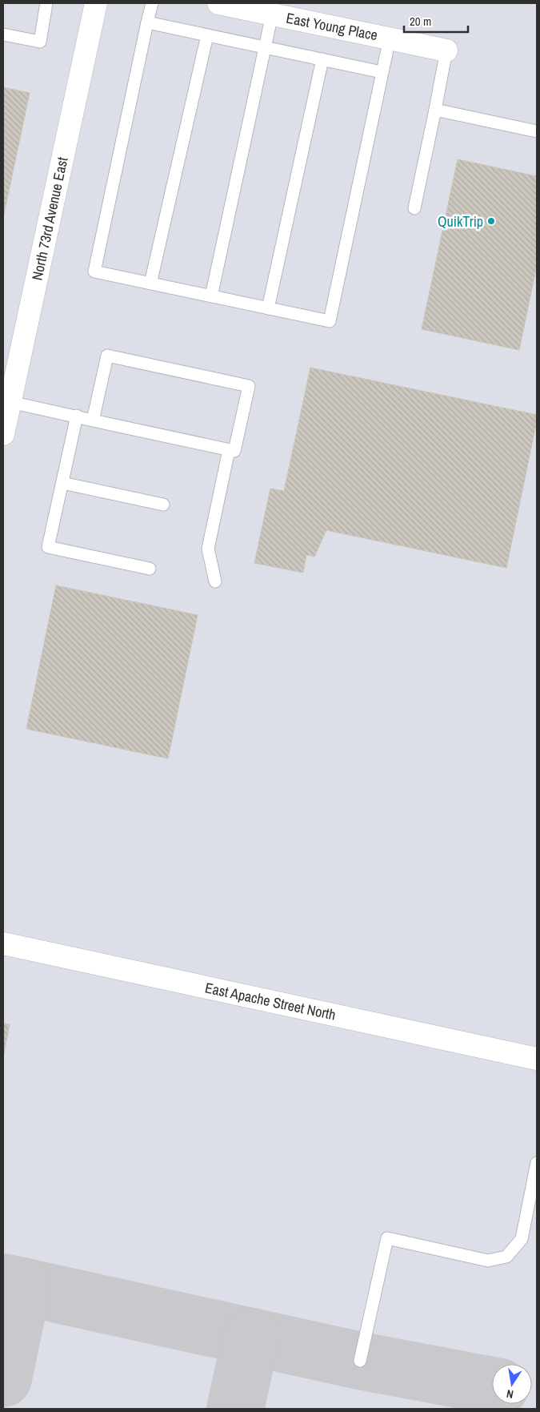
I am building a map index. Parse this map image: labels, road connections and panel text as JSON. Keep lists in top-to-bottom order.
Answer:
{
  "streets": {
    "street": ["East Young Place", "North 73rd Avenue East", "East Apache Street North"]
  },
  "places": ["QuikTrip"],
  "scale_bar": "20 m",
  "north": "bottom"
}
